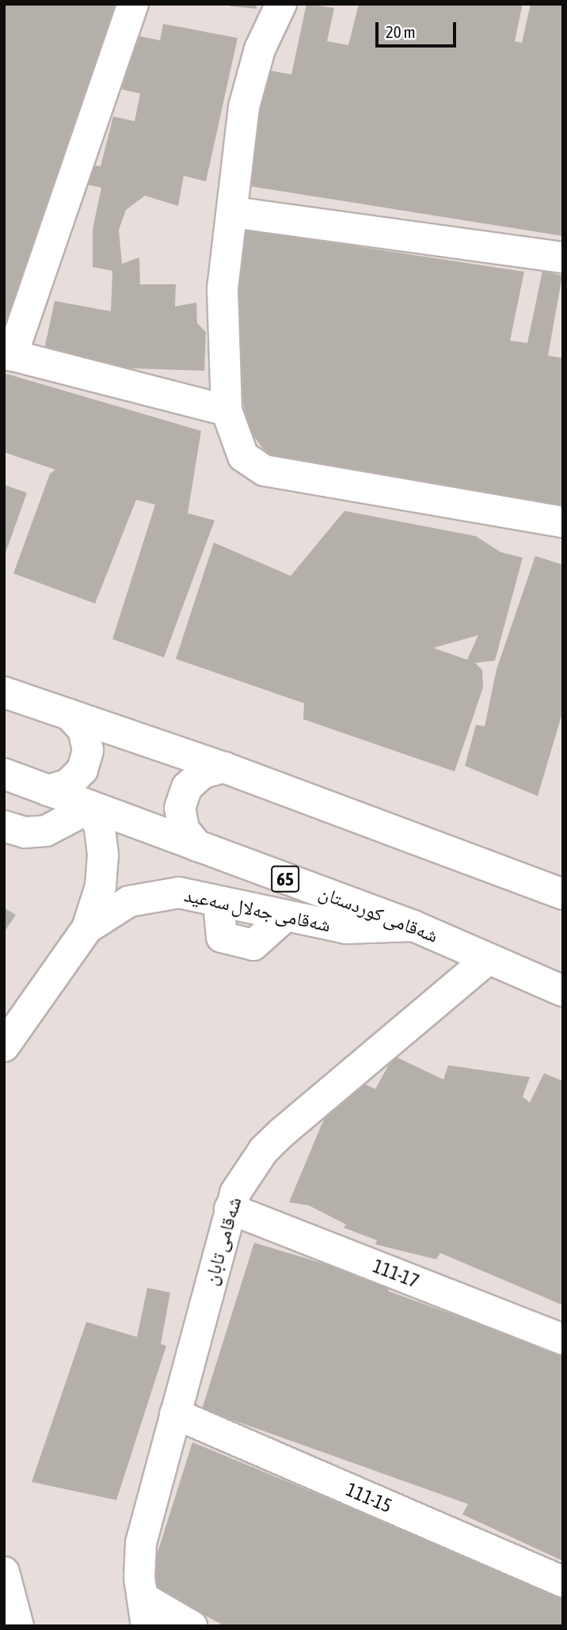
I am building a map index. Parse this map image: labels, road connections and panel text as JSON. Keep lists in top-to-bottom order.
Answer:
{
  "streets": {
    "main road": [
      "65",
      "شەقامی جەلال سەعید",
      "شەقامی کوردستان",
      "شەقامی تابان",
      "111-17",
      "111-15"
    ]
  },
  "crossings": [
    ["شەقامی جەلال سەعید", "شەقامی کوردستان"],
    ["شەقامی کوردستان", "شەقامی تابان"],
    ["شەقامی تابان", "111-17"],
    ["شەقامی تابان", "111-15"]
  ],
  "scale_bar": "20 m"
}
